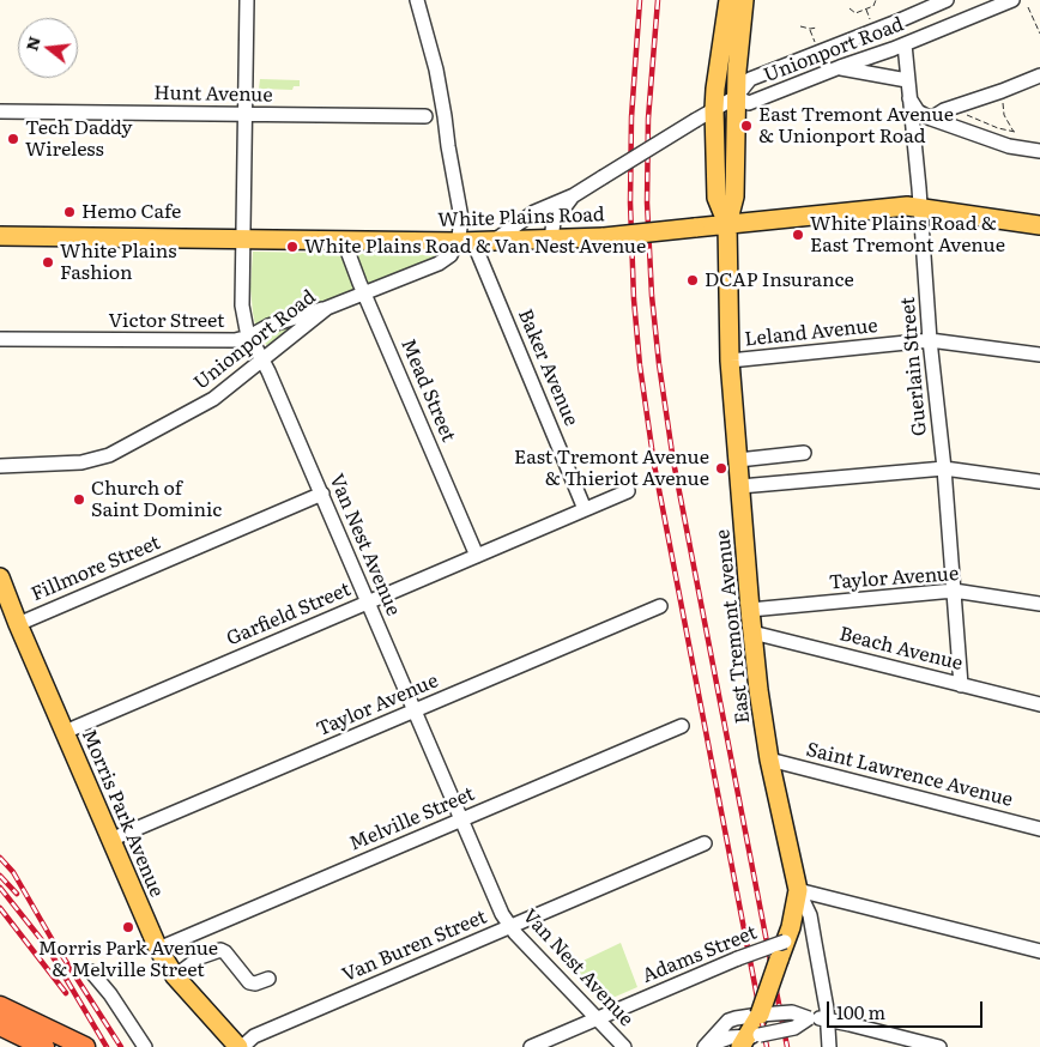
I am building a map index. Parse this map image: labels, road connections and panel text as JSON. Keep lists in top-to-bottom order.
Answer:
{
  "streets": {
    "main road": ["White Plains Road", "East Tremont Avenue", "Morris Park Avenue"],
    "street": [
      "Unionport Road",
      "Hunt Avenue",
      "Victor Street",
      "Leland Avenue",
      "Guerlain Street",
      "Baker Avenue",
      "Mead Street",
      "Van Nest Avenue",
      "Fillmore Street",
      "Taylor Avenue",
      "Garfield Street",
      "Beach Avenue",
      "Saint Lawrence Avenue",
      "Melville Street",
      "Van Buren Street",
      "Adams Street"
    ]
  },
  "crossings": [
    ["Unionport Road", "White Plains Road"],
    ["Unionport Road", "Victor Street"],
    ["Unionport Road", "Guerlain Street"],
    ["Unionport Road", "Baker Avenue"],
    ["Unionport Road", "Mead Street"],
    ["Unionport Road", "Van Nest Avenue"],
    ["Unionport Road", "East Tremont Avenue"],
    ["Hunt Avenue", "Van Nest Avenue"],
    ["White Plains Road", "Guerlain Street"],
    ["White Plains Road", "Baker Avenue"],
    ["White Plains Road", "Mead Street"],
    ["White Plains Road", "Van Nest Avenue"],
    ["White Plains Road", "East Tremont Avenue"],
    ["Victor Street", "Van Nest Avenue"],
    ["Leland Avenue", "Guerlain Street"],
    ["Leland Avenue", "East Tremont Avenue"],
    ["Guerlain Street", "Taylor Avenue"],
    ["Guerlain Street", "Beach Avenue"],
    ["Baker Avenue", "Garfield Street"],
    ["Mead Street", "Garfield Street"],
    ["Van Nest Avenue", "Fillmore Street"],
    ["Van Nest Avenue", "Taylor Avenue"],
    ["Van Nest Avenue", "Garfield Street"],
    ["Van Nest Avenue", "Melville Street"],
    ["Van Nest Avenue", "Van Buren Street"],
    ["Van Nest Avenue", "Adams Street"],
    ["Fillmore Street", "Morris Park Avenue"],
    ["Taylor Avenue", "East Tremont Avenue"],
    ["Taylor Avenue", "Morris Park Avenue"],
    ["Garfield Street", "Morris Park Avenue"],
    ["East Tremont Avenue", "Beach Avenue"],
    ["East Tremont Avenue", "Saint Lawrence Avenue"],
    ["East Tremont Avenue", "Adams Street"],
    ["Morris Park Avenue", "Melville Street"],
    ["Morris Park Avenue", "Van Buren Street"]
  ],
  "places": [
    "East Tremont Avenue & Unionport Road",
    "Tech Daddy Wireless",
    "Hemo Cafe",
    "White Plains Road & East Tremont Avenue",
    "White Plains Road & Van Nest Avenue",
    "White Plains Fashion",
    "DCAP Insurance",
    "East Tremont Avenue & Thieriot Avenue",
    "Church of Saint Dominic",
    "Morris Park Avenue & Melville Street"
  ],
  "scale_bar": "100 m",
  "north": "left"
}
